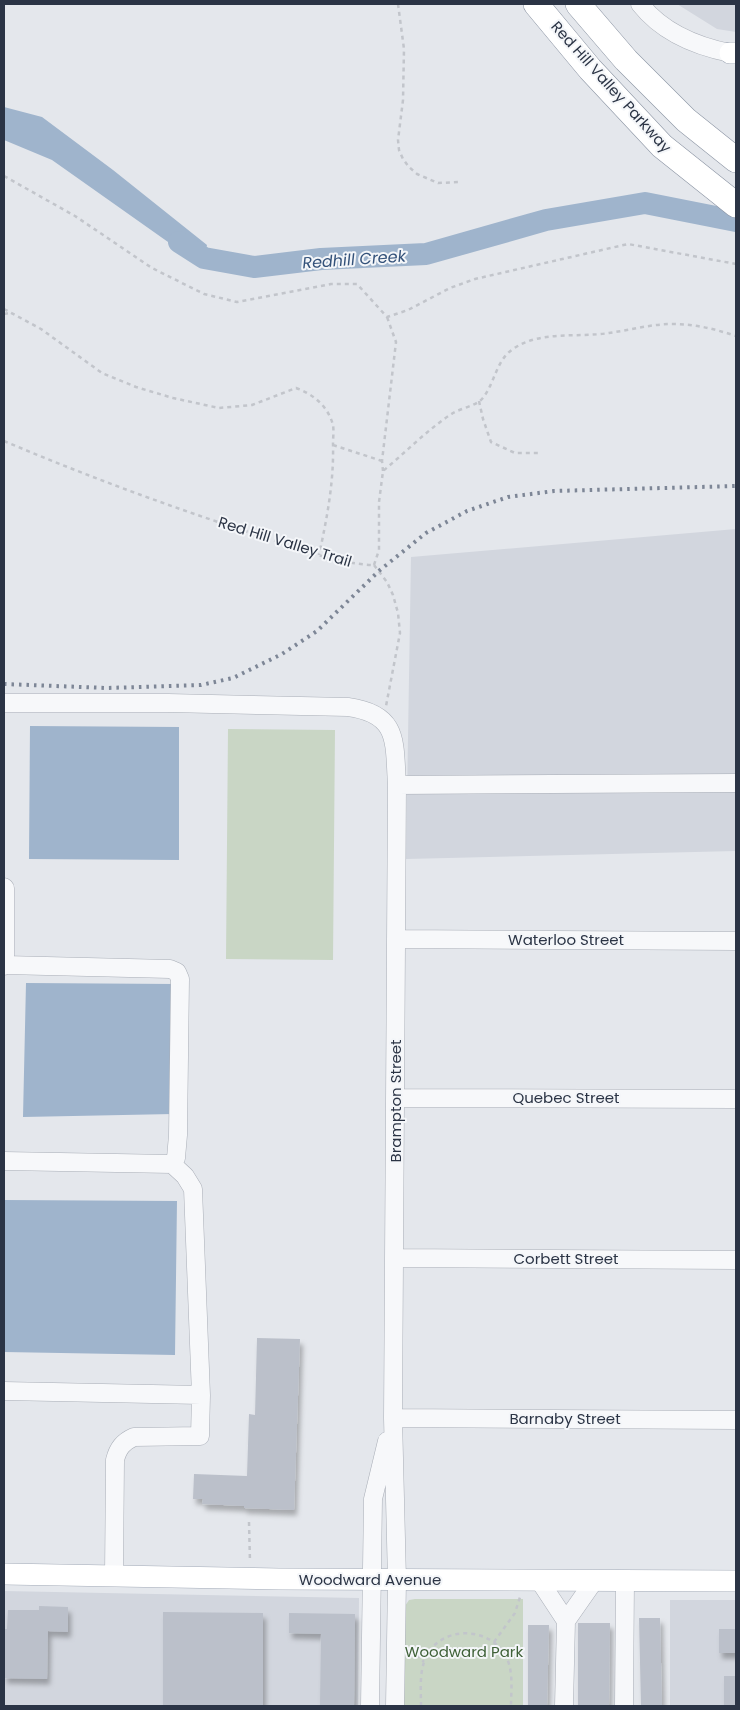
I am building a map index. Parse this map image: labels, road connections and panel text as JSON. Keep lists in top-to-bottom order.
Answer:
{
  "streets": {
    "highway": ["Red Hill Valley Parkway"],
    "main road": ["Woodward Avenue"],
    "street": [
      "Waterloo Street",
      "Quebec Street",
      "Brampton Street",
      "Corbett Street",
      "Barnaby Street"
    ],
    "path": ["Red Hill Valley Trail"]
  },
  "crossings": [
    ["Waterloo Street", "Brampton Street"],
    ["Quebec Street", "Brampton Street"],
    ["Brampton Street", "Corbett Street"],
    ["Brampton Street", "Barnaby Street"],
    ["Brampton Street", "Woodward Avenue"]
  ],
  "water": ["Redhill Creek"],
  "parks": ["Woodward Park"]
}
